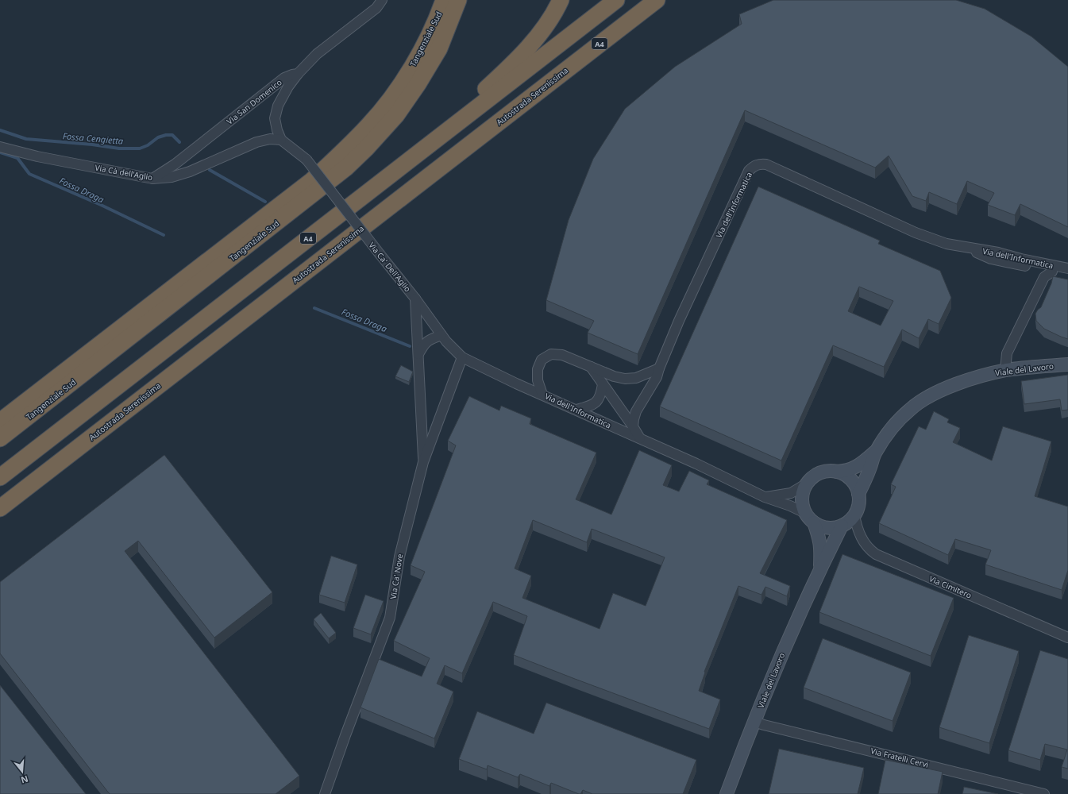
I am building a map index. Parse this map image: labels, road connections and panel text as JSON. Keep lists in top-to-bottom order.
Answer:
{
  "streets": {
    "highway": ["Tangenziale Sud", "A4", "Autostrada Serenissima"],
    "street": [
      "Via San Domenico",
      "Via Cà dell'Aglio",
      "Via dell'Informatica",
      "Via Ca' Dell'Aglio",
      "Viale del Lavoro",
      "Via Ca' Nove",
      "Via Cimitero",
      "Via Fratelli Cervi"
    ]
  },
  "crossings": [
    ["Via San Domenico", "Via Cà dell'Aglio"],
    ["Via Cà dell'Aglio", "Via Ca' Dell'Aglio"],
    ["Via dell'Informatica", "Viale del Lavoro"],
    ["Via dell'Informatica", "Via Cimitero"],
    ["Via Ca' Dell'Aglio", "Via Ca' Nove"],
    ["Viale del Lavoro", "Via Cimitero"],
    ["Viale del Lavoro", "Via Fratelli Cervi"]
  ],
  "water": ["Fossa Cengietta", "Fossa Draga"],
  "north": "bottom"
}
